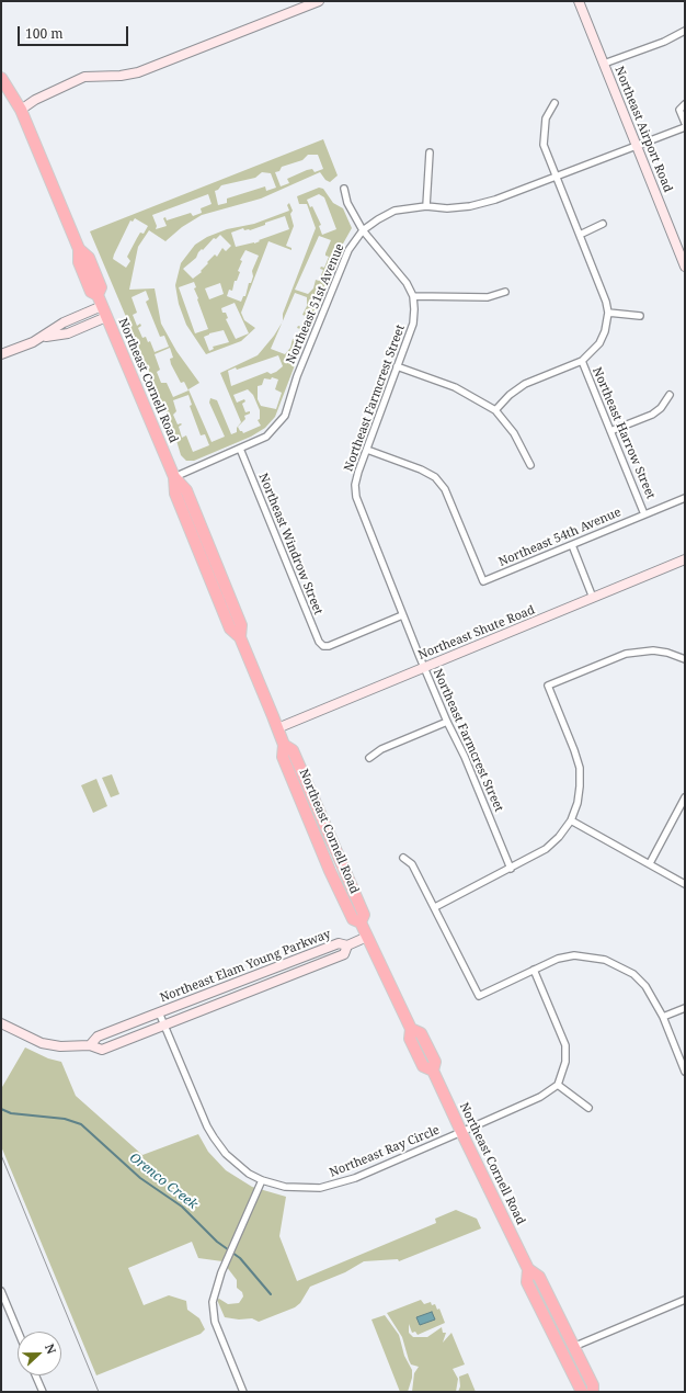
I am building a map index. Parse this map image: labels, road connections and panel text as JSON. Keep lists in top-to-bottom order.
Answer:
{
  "streets": {
    "highway": ["Northeast Cornell Road"],
    "street": [
      "Northeast Airport Road",
      "Northeast 51st Avenue",
      "Northeast Farmcrest Street",
      "Northeast Harrow Street",
      "Northeast 54th Avenue",
      "Northeast Windrow Street",
      "Northeast Shute Road",
      "Northeast Elam Young Parkway",
      "Northeast Ray Circle"
    ]
  },
  "crossings": [
    ["Northeast Airport Road", "Northeast 51st Avenue"],
    ["Northeast 51st Avenue", "Northeast Cornell Road"],
    ["Northeast 51st Avenue", "Northeast Windrow Street"],
    ["Northeast Cornell Road", "Northeast Shute Road"],
    ["Northeast Cornell Road", "Northeast Ray Circle"],
    ["Northeast Farmcrest Street", "Northeast 54th Avenue"],
    ["Northeast Farmcrest Street", "Northeast Windrow Street"],
    ["Northeast Farmcrest Street", "Northeast Shute Road"],
    ["Northeast Harrow Street", "Northeast 54th Avenue"],
    ["Northeast Elam Young Parkway", "Northeast Ray Circle"]
  ],
  "water": ["Orenco Creek"],
  "scale_bar": "100 m",
  "north": "right"
}
